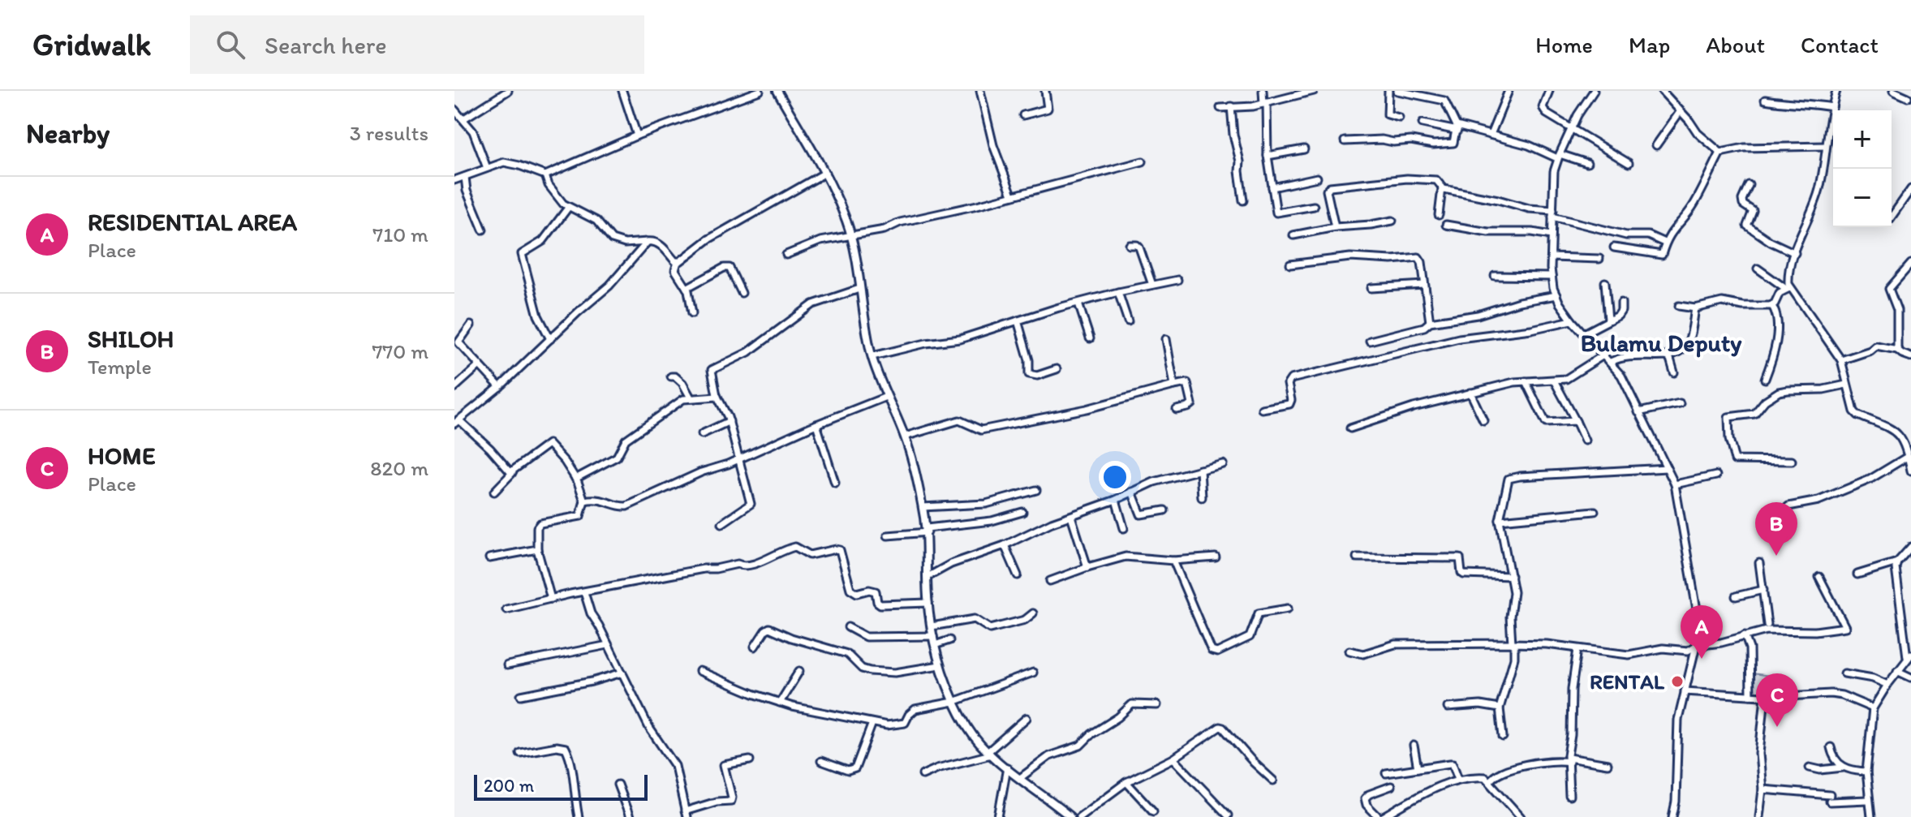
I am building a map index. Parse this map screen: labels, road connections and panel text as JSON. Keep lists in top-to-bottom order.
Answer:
{
  "districts": ["Bulamu Deputy"],
  "places": ["RENTAL"],
  "scale_bar": "200 m",
  "page": {
    "header": "Gridwalk",
    "search": "Search here",
    "nav": [
      "Home",
      "Map",
      "About",
      "Contact"
    ],
    "heading": ["Nearby", "3 results"],
    "map_buttons": ["+", "−"],
    "list": [
      {
        "mark": "A",
        "name": "RESIDENTIAL AREA",
        "note": "Place",
        "value": "710 m"
      },
      {
        "mark": "B",
        "name": "SHILOH",
        "note": "Temple",
        "value": "770 m"
      },
      {
        "mark": "C",
        "name": "HOME",
        "note": "Place",
        "value": "820 m"
      }
    ],
    "pins": ["B", "A", "C"],
    "scale": "200 m"
  }
}
